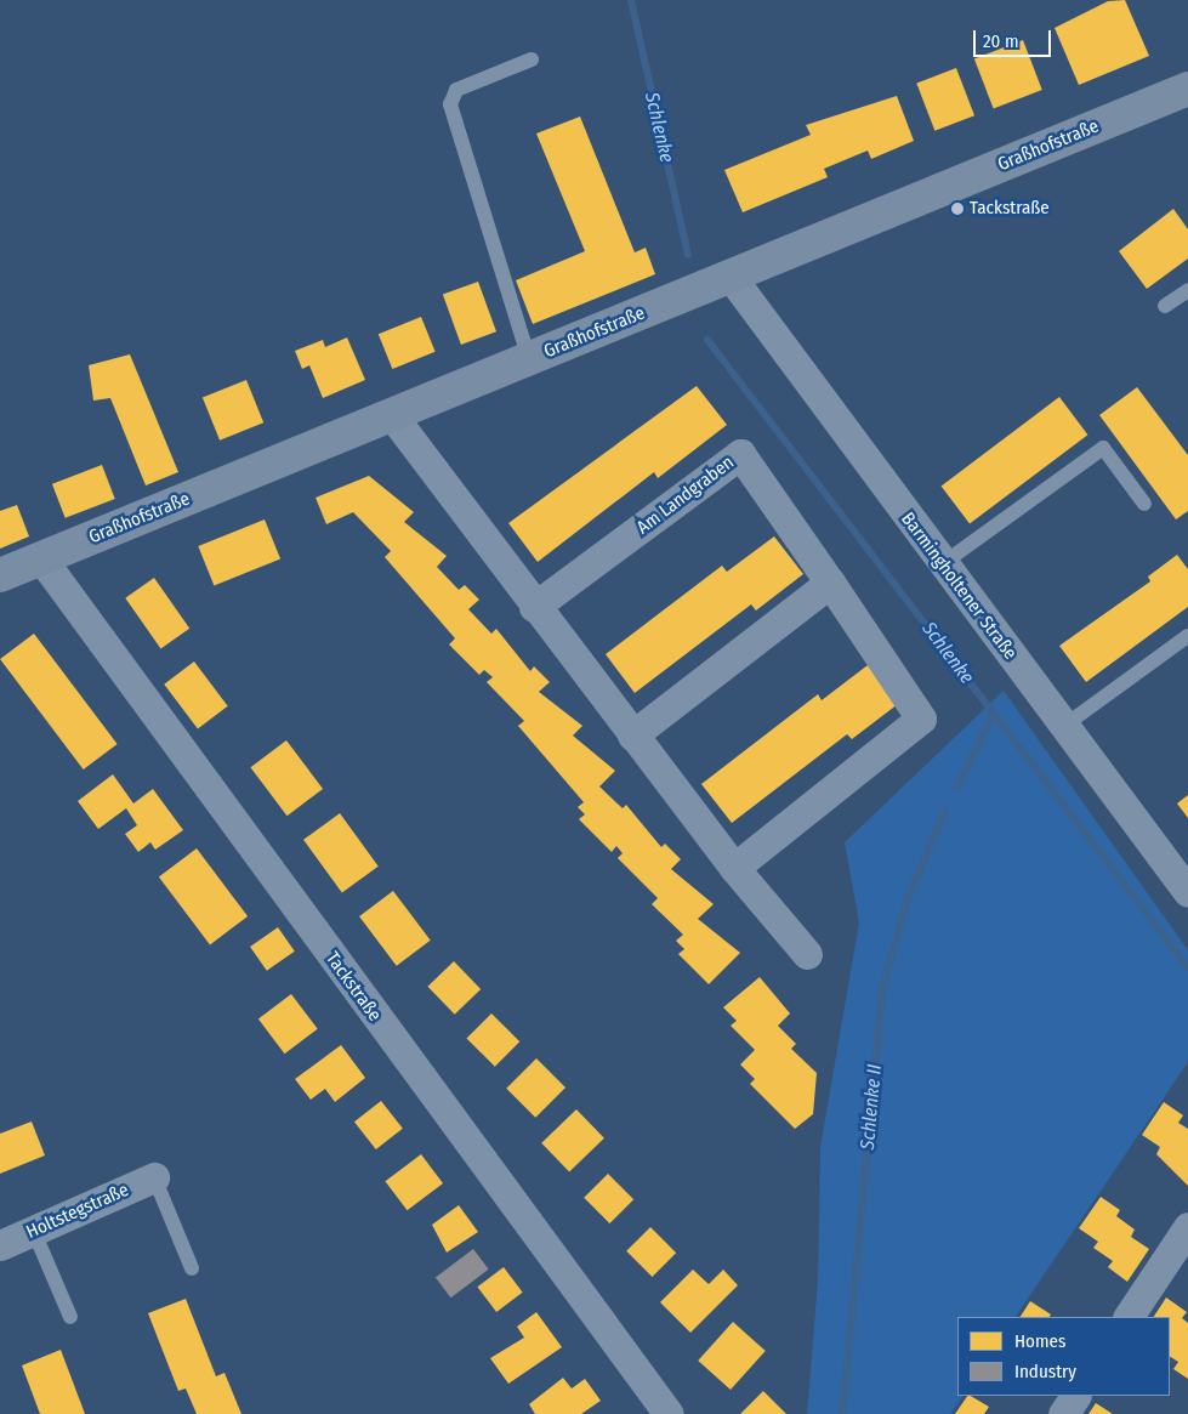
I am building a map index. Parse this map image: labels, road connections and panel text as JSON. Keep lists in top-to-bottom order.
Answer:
{
  "streets": {
    "street": [
      "Graßhofstraße",
      "Am Landgraben",
      "Barmingholtener Straße",
      "Tackstraße",
      "Holtstegstraße"
    ]
  },
  "crossings": [
    ["Graßhofstraße", "Barmingholtener Straße"],
    ["Graßhofstraße", "Tackstraße"]
  ],
  "water": ["Schlenke", "Schlenke II"],
  "places": ["Tackstraße"],
  "legend": ["Homes", "Industry"],
  "scale_bar": "20 m"
}
